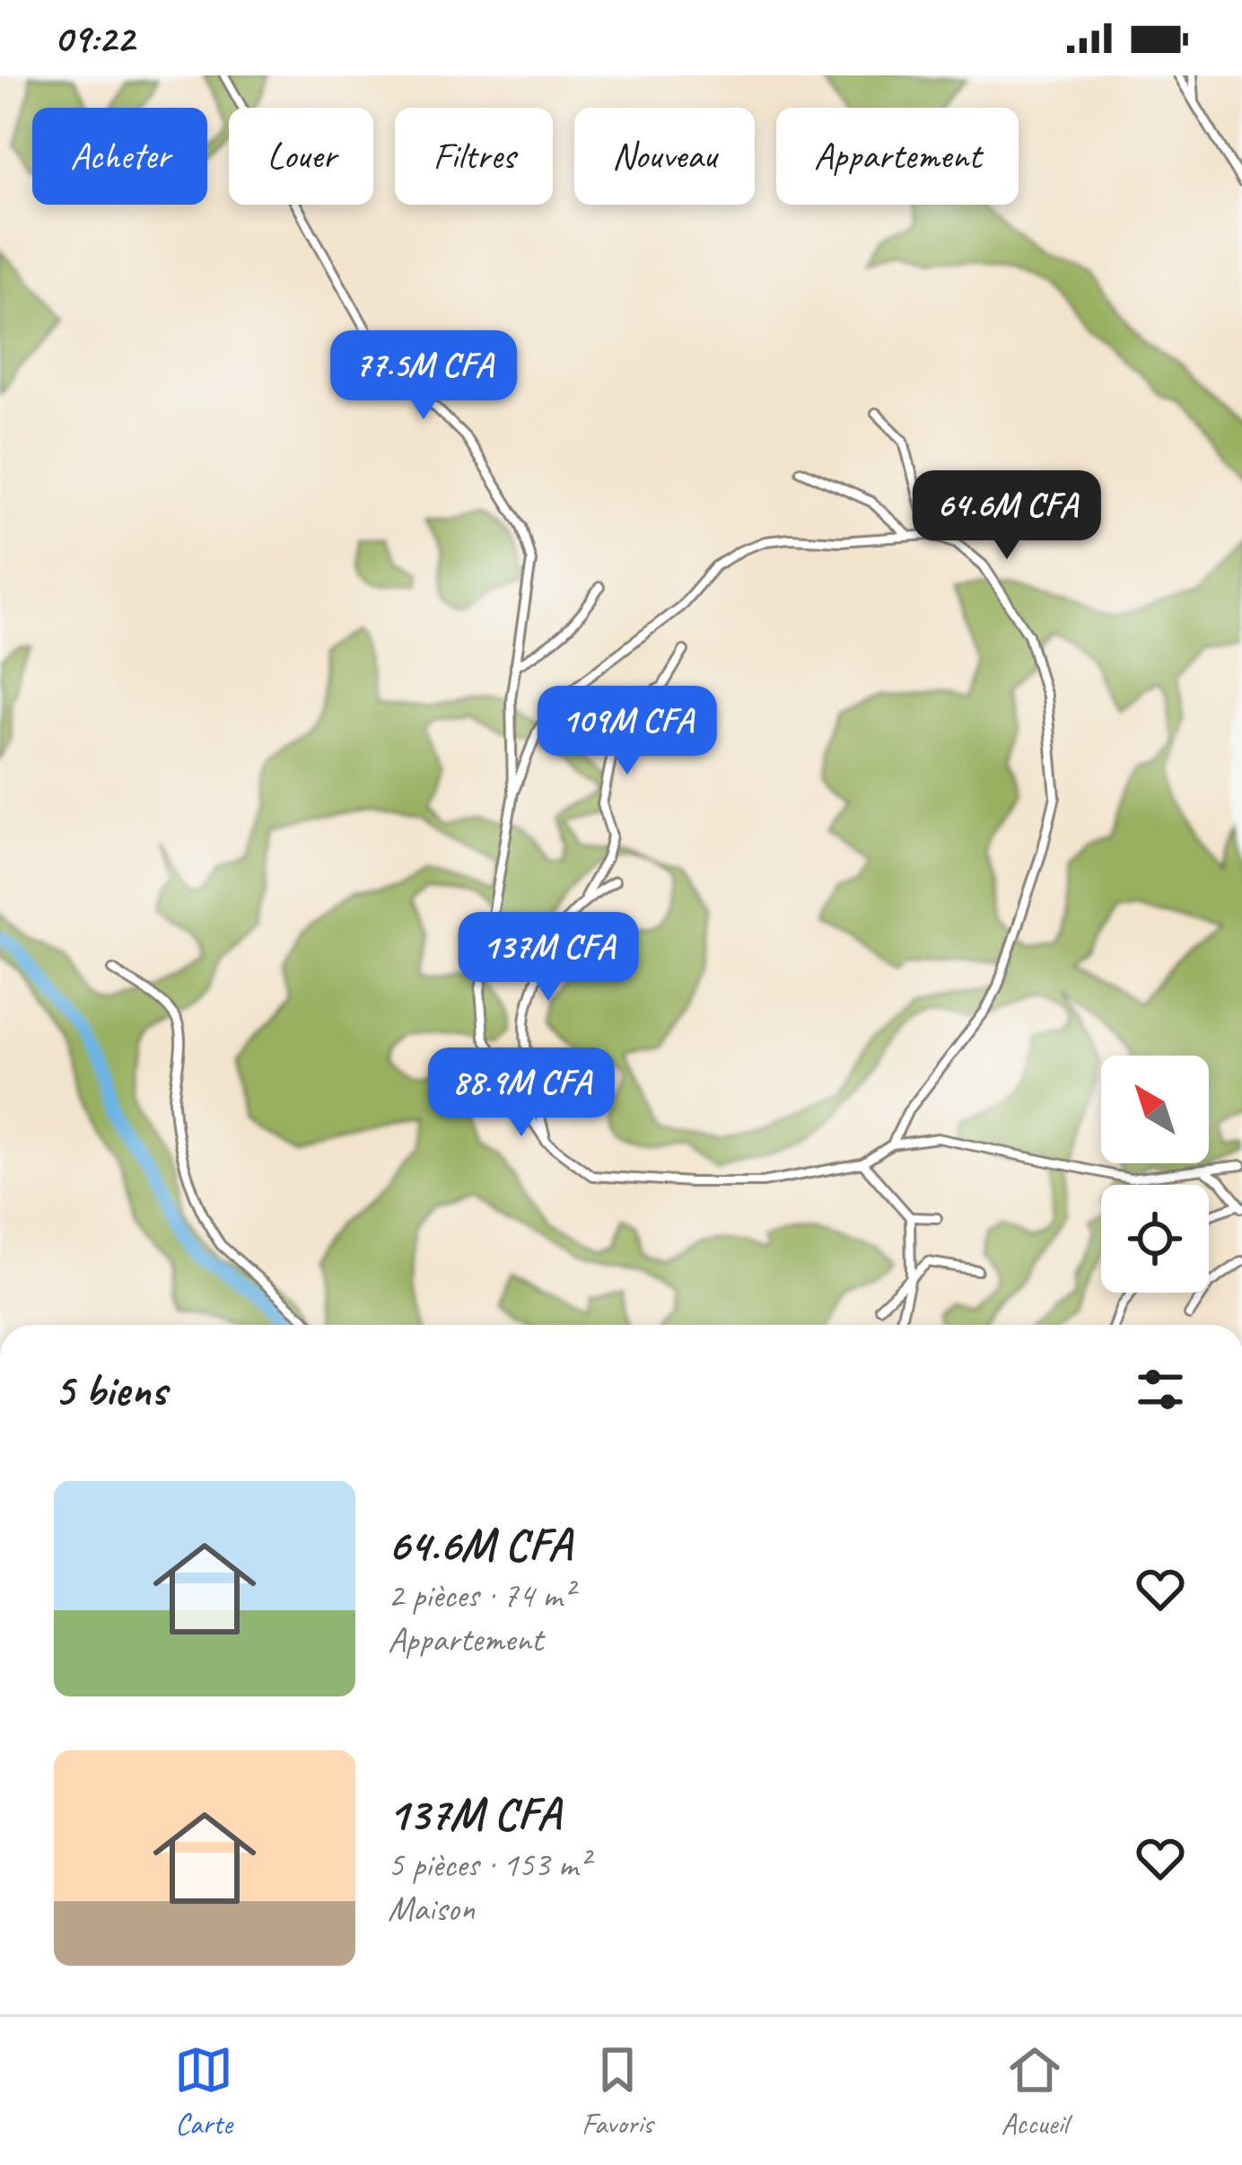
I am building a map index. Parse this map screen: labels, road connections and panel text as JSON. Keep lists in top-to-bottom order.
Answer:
{
  "north": "top left",
  "page": {
    "status": "09:22",
    "chip": [
      "Acheter",
      "Louer",
      "Filtres",
      "Nouveau",
      "Appartement"
    ],
    "price": [
      "77.5M CFA",
      "64.6M CFA",
      "109M CFA",
      "137M CFA",
      "88.9M CFA"
    ],
    "heading": "5 biens",
    "list": [
      {
        "name": "64.6M CFA",
        "note": "2 pièces · 74 m² · Appartement"
      },
      {
        "name": "137M CFA",
        "note": "5 pièces · 153 m² · Maison"
      }
    ],
    "tabs": ["Carte", "Favoris", "Accueil"]
  }
}
